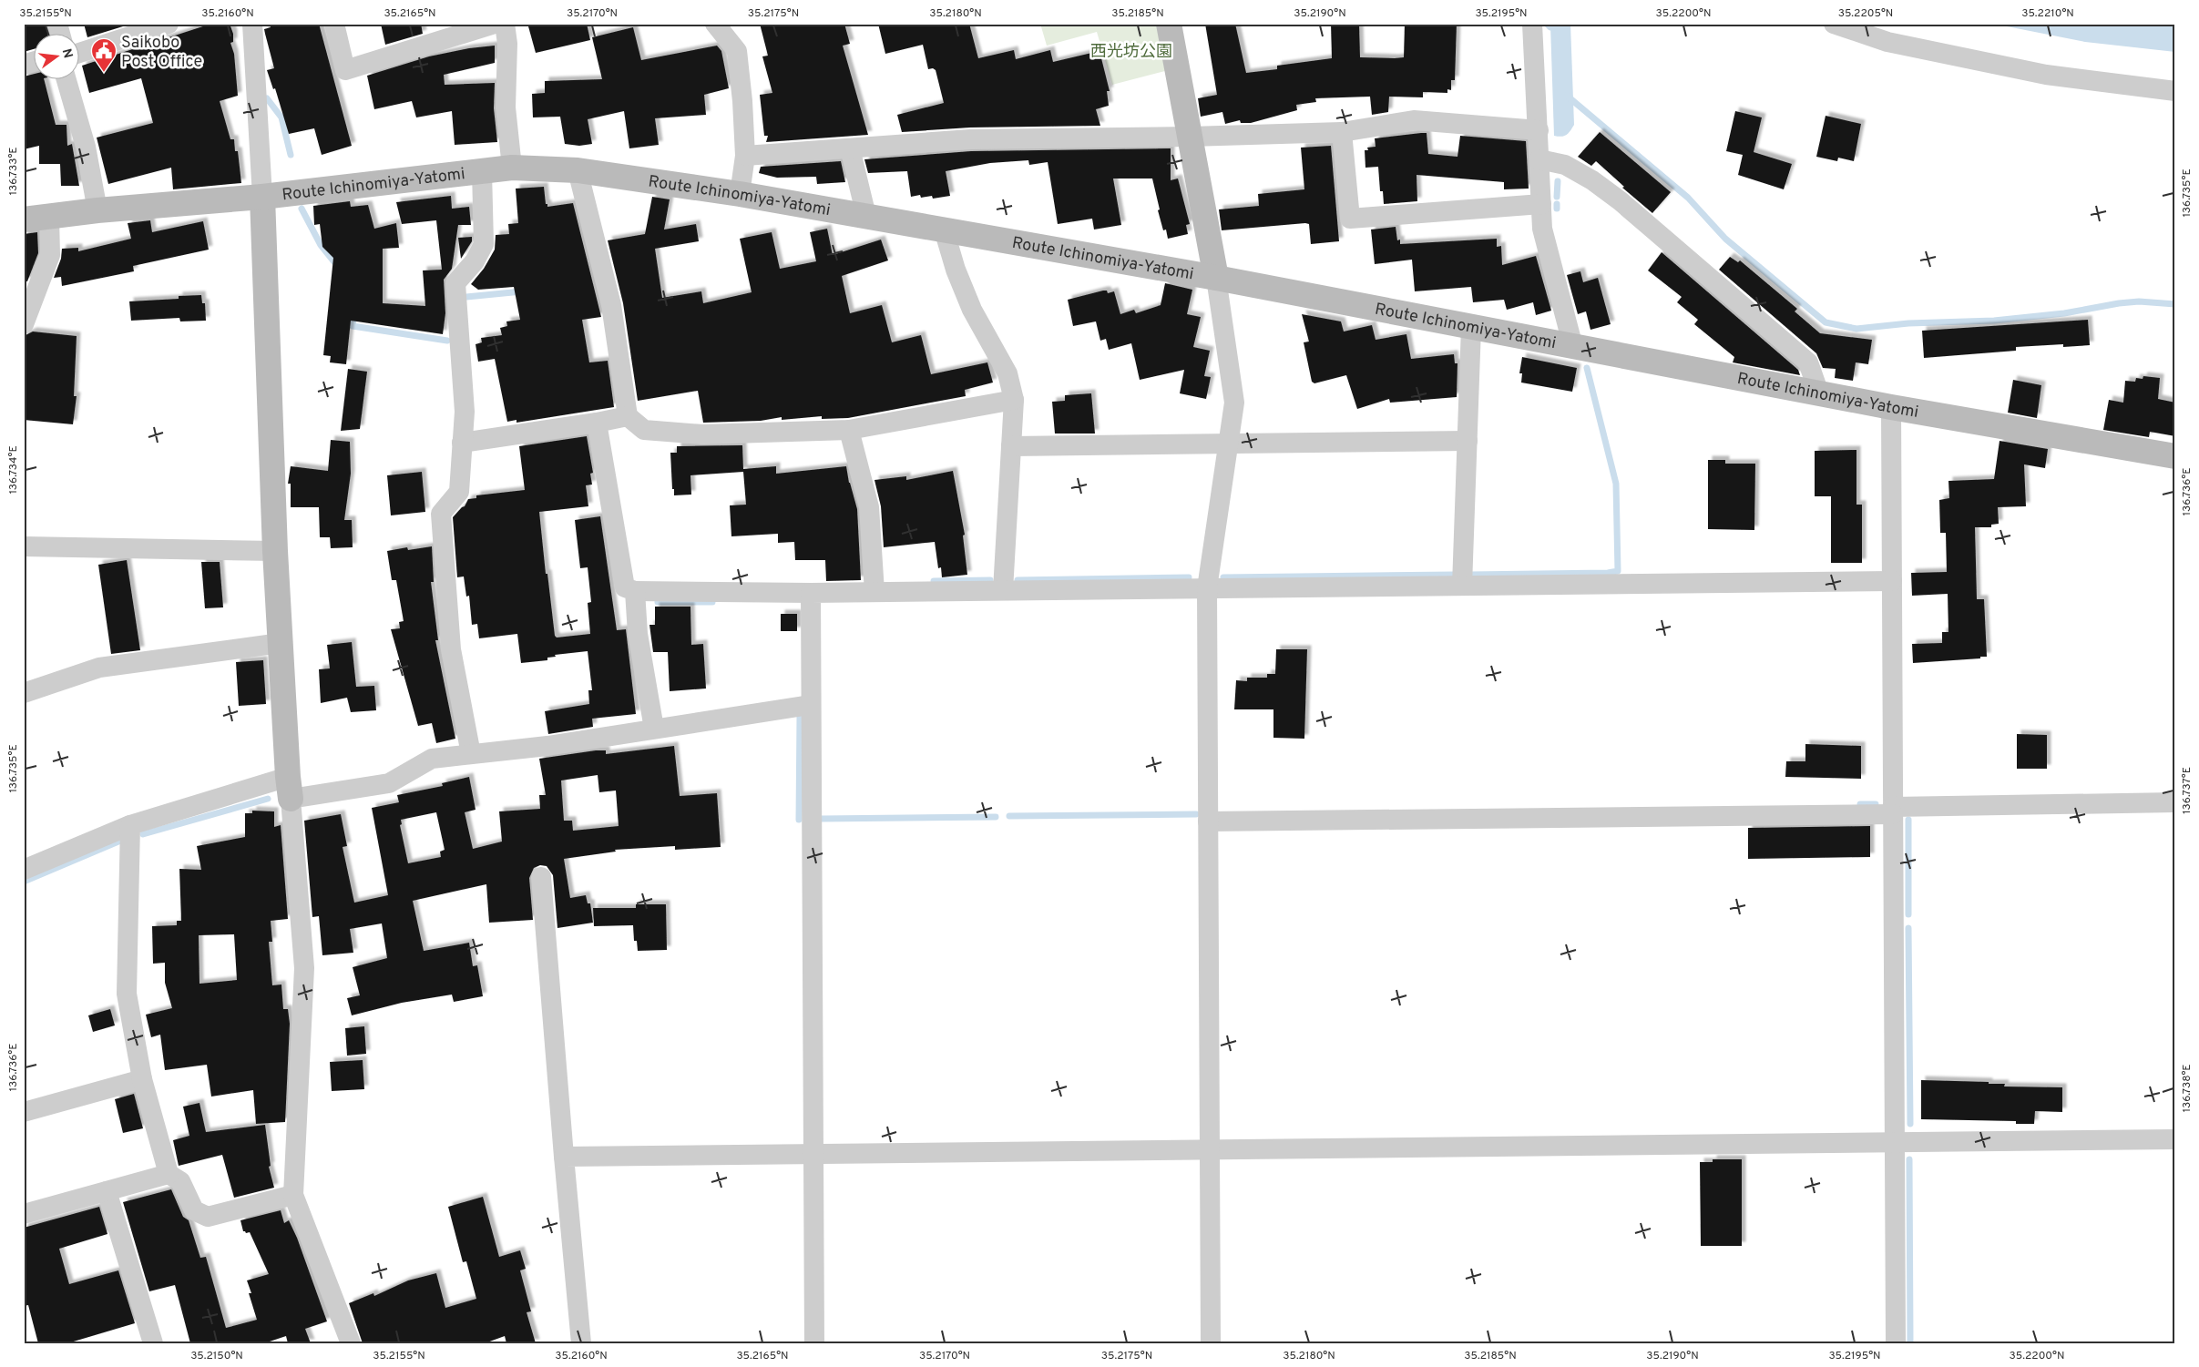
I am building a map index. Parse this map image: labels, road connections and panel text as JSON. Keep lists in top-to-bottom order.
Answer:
{
  "streets": {
    "main road": ["Route Ichinomiya-Yatomi"]
  },
  "parks": ["西光坊公園"],
  "places": {
    "public building": ["Saikobo Post Office"]
  },
  "north": "right",
  "coordinates": [
    "35.2155°N",
    "35.2160°N",
    "35.2165°N",
    "35.2170°N",
    "35.2175°N",
    "35.2180°N",
    "35.2185°N",
    "35.2190°N",
    "35.2195°N",
    "35.2200°N",
    "35.2205°N",
    "35.2210°N",
    "136.733°E",
    "136.735°E",
    "136.734°E",
    "136.736°E",
    "136.737°E",
    "136.738°E",
    "35.2150°N"
  ]
}
